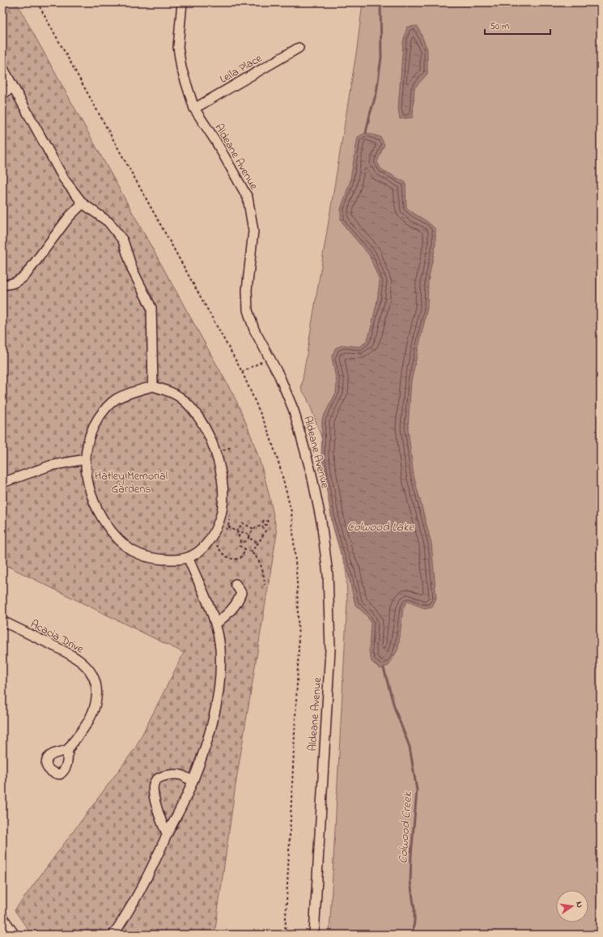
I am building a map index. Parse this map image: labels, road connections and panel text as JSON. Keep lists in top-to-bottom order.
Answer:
{
  "streets": {
    "street": ["Leila Place", "Aldeane Avenue", "Acacia Drive"]
  },
  "crossings": [
    ["Leila Place", "Aldeane Avenue"]
  ],
  "water": ["Colwood Lake", "Colwood Creek"],
  "parks": ["Hatley Memorial Gardens"],
  "scale_bar": "50 m",
  "north": "right"
}
